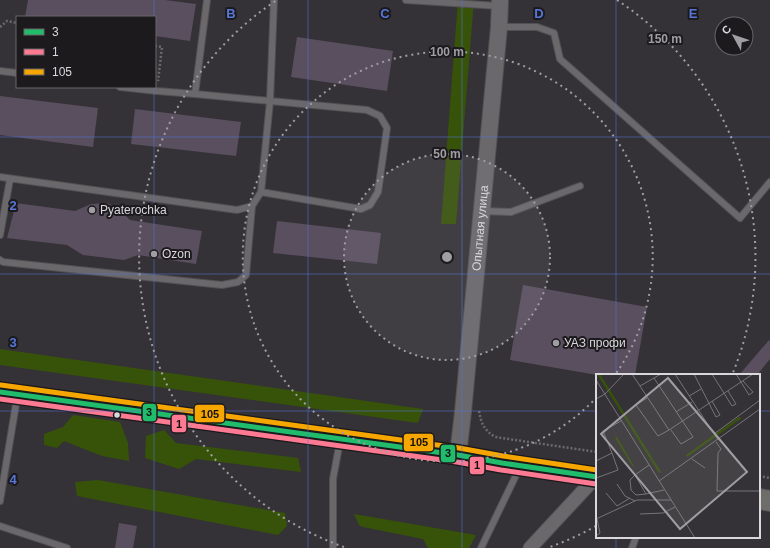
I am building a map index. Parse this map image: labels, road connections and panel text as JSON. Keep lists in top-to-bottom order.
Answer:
{
  "streets": {
    "street": ["Опытная улица"]
  },
  "places": ["Pyaterochka", "Ozon", "УАЗ профи"],
  "lines": ["transit line 105", "transit line 3", "transit line 1"],
  "legend": ["3", "1", "105"],
  "north": "top left",
  "grid": {
    "columns": [
      "B",
      "C",
      "D",
      "E"
    ],
    "rows": ["2", "3", "4"]
  },
  "rings": ["150 m", "100 m", "50 m"]
}
